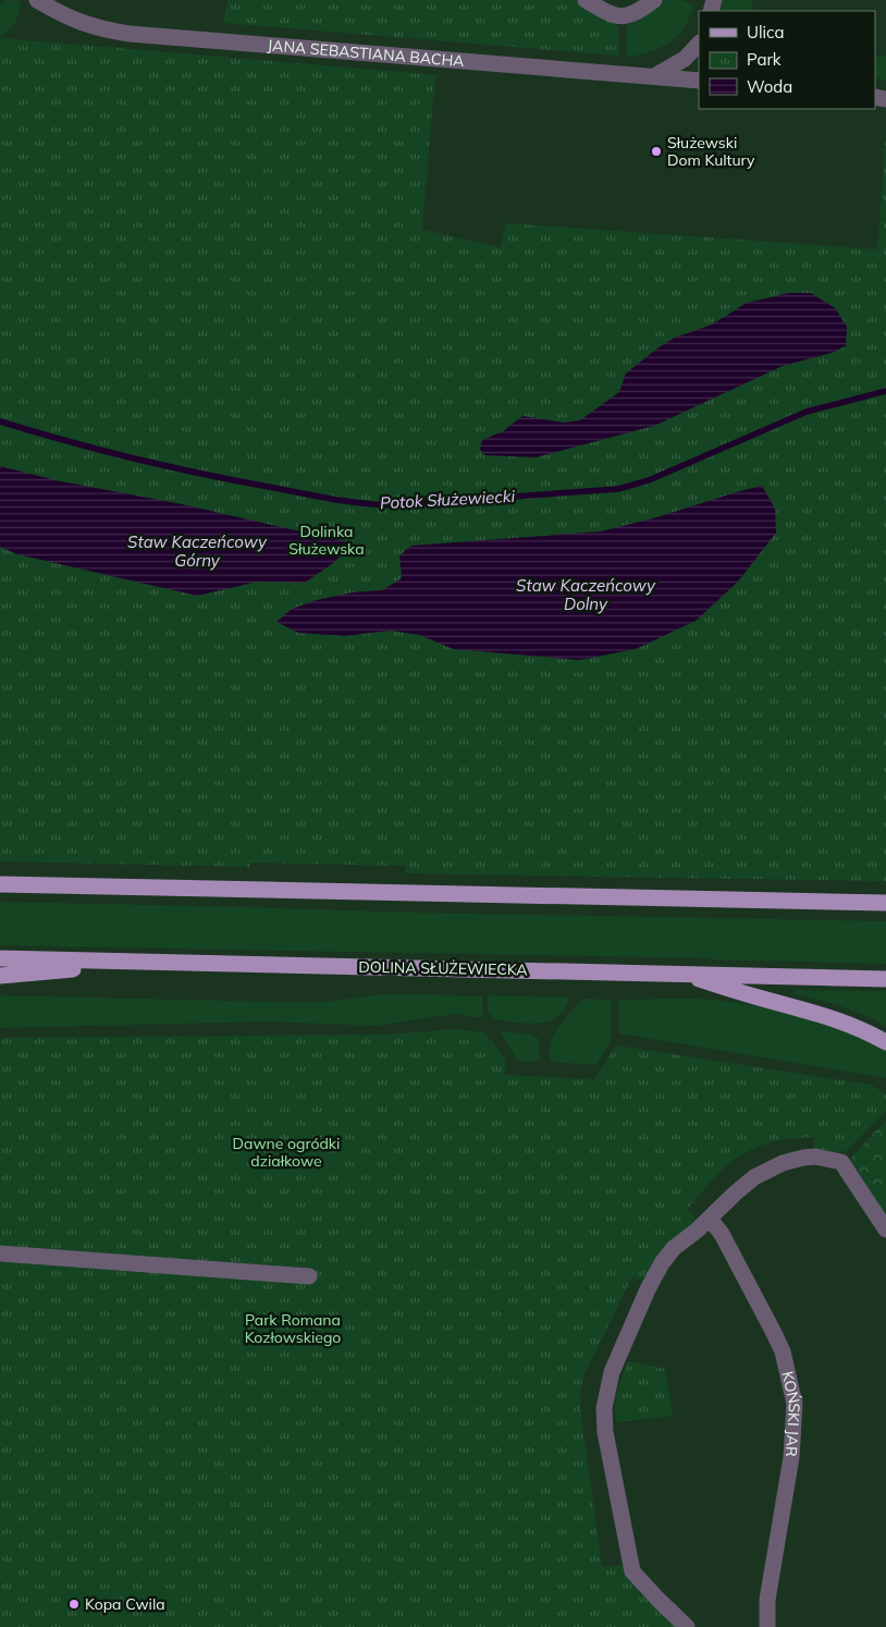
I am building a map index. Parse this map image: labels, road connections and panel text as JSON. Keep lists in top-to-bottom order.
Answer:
{
  "streets": {
    "main road": ["DOLINA SŁUŻEWIECKA"],
    "street": ["JANA SEBASTIANA BACHA", "KOŃSKI JAR"]
  },
  "water": ["Potok Służewiecki", "Staw Kaczeńcowy Górny", "Staw Kaczeńcowy Dolny"],
  "parks": ["Dolinka Służewska", "Dawne ogródki działkowe", "Park Romana Kozłowskiego"],
  "places": ["Służewski Dom Kultury", "Kopa Cwila"],
  "legend": ["Ulica", "Park", "Woda"]
}
